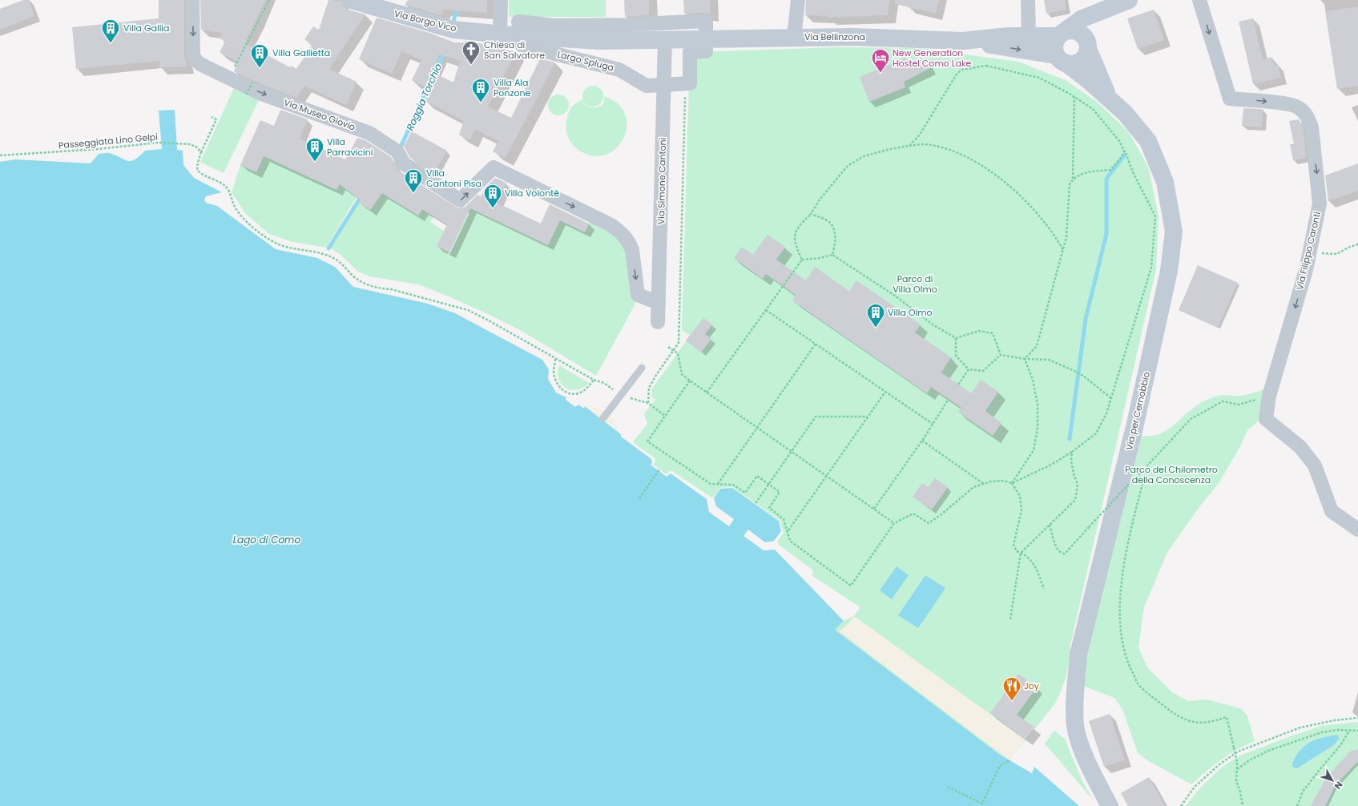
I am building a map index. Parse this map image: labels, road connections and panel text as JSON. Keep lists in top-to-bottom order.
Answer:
{
  "streets": {
    "main road": [
      "Via Borgo Vico",
      "Via Bellinzona",
      "Largo Spluga",
      "Via per Cernobbio"
    ],
    "street": ["Via Museo Giovio", "Via Simone Cantoni", "Via Filippo Caronti"],
    "path": ["Passeggiata Lino Gelpi"]
  },
  "crossings": [
    ["Via Borgo Vico", "Largo Spluga"],
    ["Via Bellinzona", "Largo Spluga"],
    ["Via Bellinzona", "Via per Cernobbio"],
    ["Largo Spluga", "Via Simone Cantoni"],
    ["Via Museo Giovio", "Via Simone Cantoni"]
  ],
  "one_way": ["Via Museo Giovio", "Via Filippo Caronti"],
  "water": ["Roggia Torchio", "Lago di Como"],
  "parks": ["Parco di Villa Olmo", "Parco del Chilometro della Conoscenza"],
  "places": {
    "building": [
      "Villa Gallia",
      "Villa Gallietta",
      "Villa Ala Ponzone",
      "Villa Parravicini",
      "Villa Cantoni Pisa",
      "Villa Volontè",
      "Villa Olmo"
    ],
    "church": ["Chiesa di San Salvatore"],
    "hotel": ["New Generation Hostel Como Lake"],
    "restaurant": ["Joy"]
  },
  "north": "bottom right"
}
